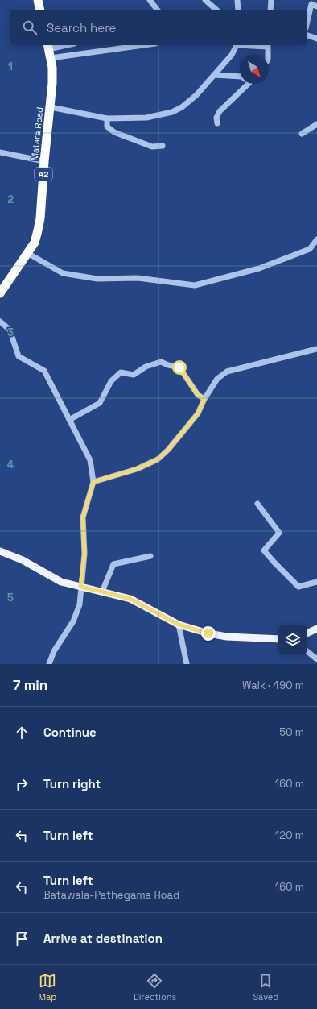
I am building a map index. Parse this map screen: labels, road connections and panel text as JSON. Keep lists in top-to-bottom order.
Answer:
{
  "streets": {
    "highway": ["Matara Road", "A2"]
  },
  "north": "bottom right",
  "page": {
    "search": "Search here",
    "heading": ["7 min", "Walk · 490 m"],
    "list": [
      ["Continue", "50 m"],
      ["Turn right", "160 m"],
      ["Turn left", "120 m"],
      ["Turn left", "Batawala-Pathegama Road", "160 m"],
      "Arrive at destination"
    ],
    "nav": ["Map", "Directions", "Saved"]
  },
  "grid": {
    "rows": [
      "1",
      "2",
      "3",
      "4",
      "5"
    ]
  }
}
